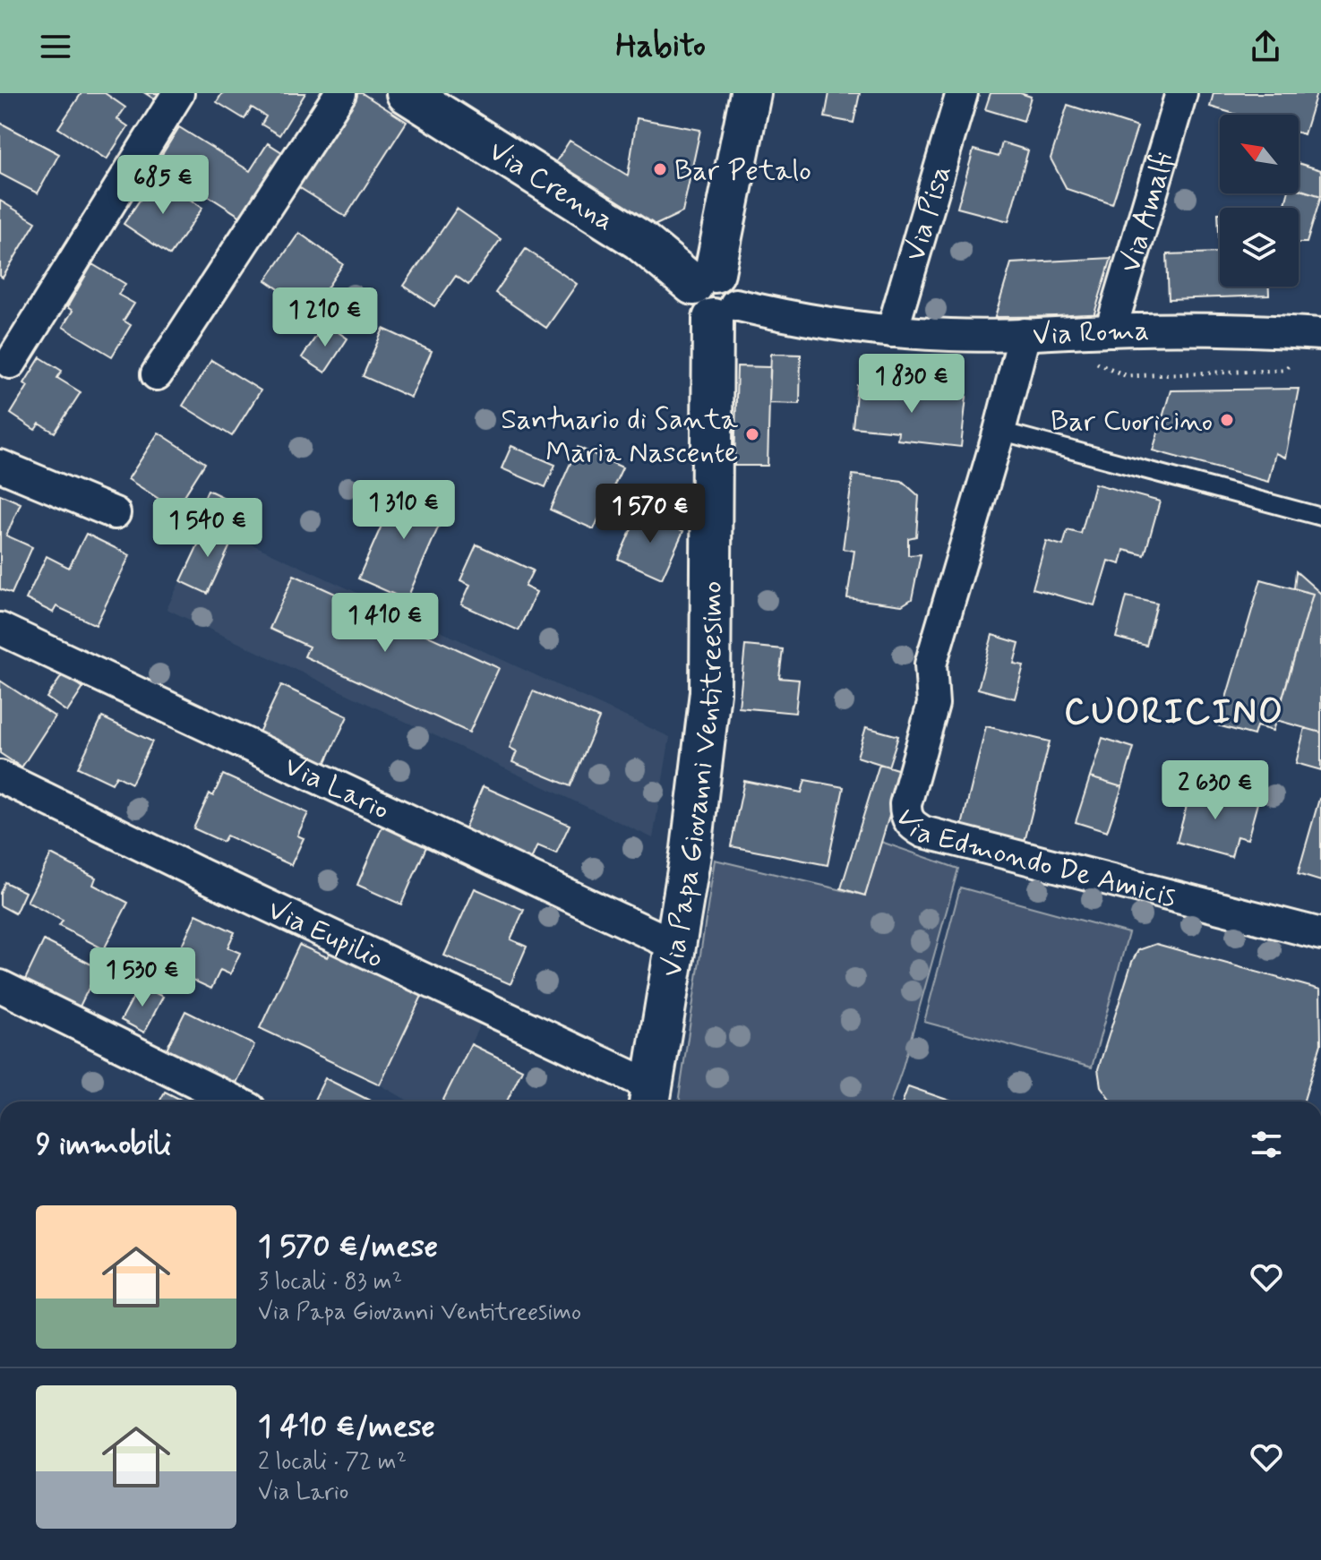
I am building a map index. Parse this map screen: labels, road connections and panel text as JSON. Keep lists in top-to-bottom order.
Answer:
{
  "streets": {
    "street": [
      "Via Crenna",
      "Via Amalfi",
      "Via Pisa",
      "Via Roma",
      "Via Papa Giovanni Ventitreesimo",
      "Via Lario",
      "Via Edmondo De Amicis",
      "Via Eupilio"
    ]
  },
  "crossings": [
    ["Via Crenna", "Via Roma"],
    ["Via Crenna", "Via Papa Giovanni Ventitreesimo"],
    ["Via Amalfi", "Via Roma"],
    ["Via Pisa", "Via Roma"],
    ["Via Roma", "Via Papa Giovanni Ventitreesimo"],
    ["Via Roma", "Via Edmondo De Amicis"],
    ["Via Papa Giovanni Ventitreesimo", "Via Lario"],
    ["Via Papa Giovanni Ventitreesimo", "Via Eupilio"]
  ],
  "districts": ["CUORICINO"],
  "places": ["Bar Petalo", "Bar Cuoricino", "Santuario di Santa Maria Nascente"],
  "north": "top left",
  "page": {
    "header": "Habito",
    "price": [
      "685 €",
      "1 210 €",
      "1 830 €",
      "1 310 €",
      "1 570 €",
      "1 540 €",
      "1 410 €",
      "2 630 €",
      "1 530 €"
    ],
    "heading": "9 immobili",
    "list": [
      {
        "name": "1 570 €/mese",
        "note": "3 locali · 83 m² · Via Papa Giovanni Ventitreesimo"
      },
      {
        "name": "1 410 €/mese",
        "note": "2 locali · 72 m² · Via Lario"
      }
    ]
  }
}
